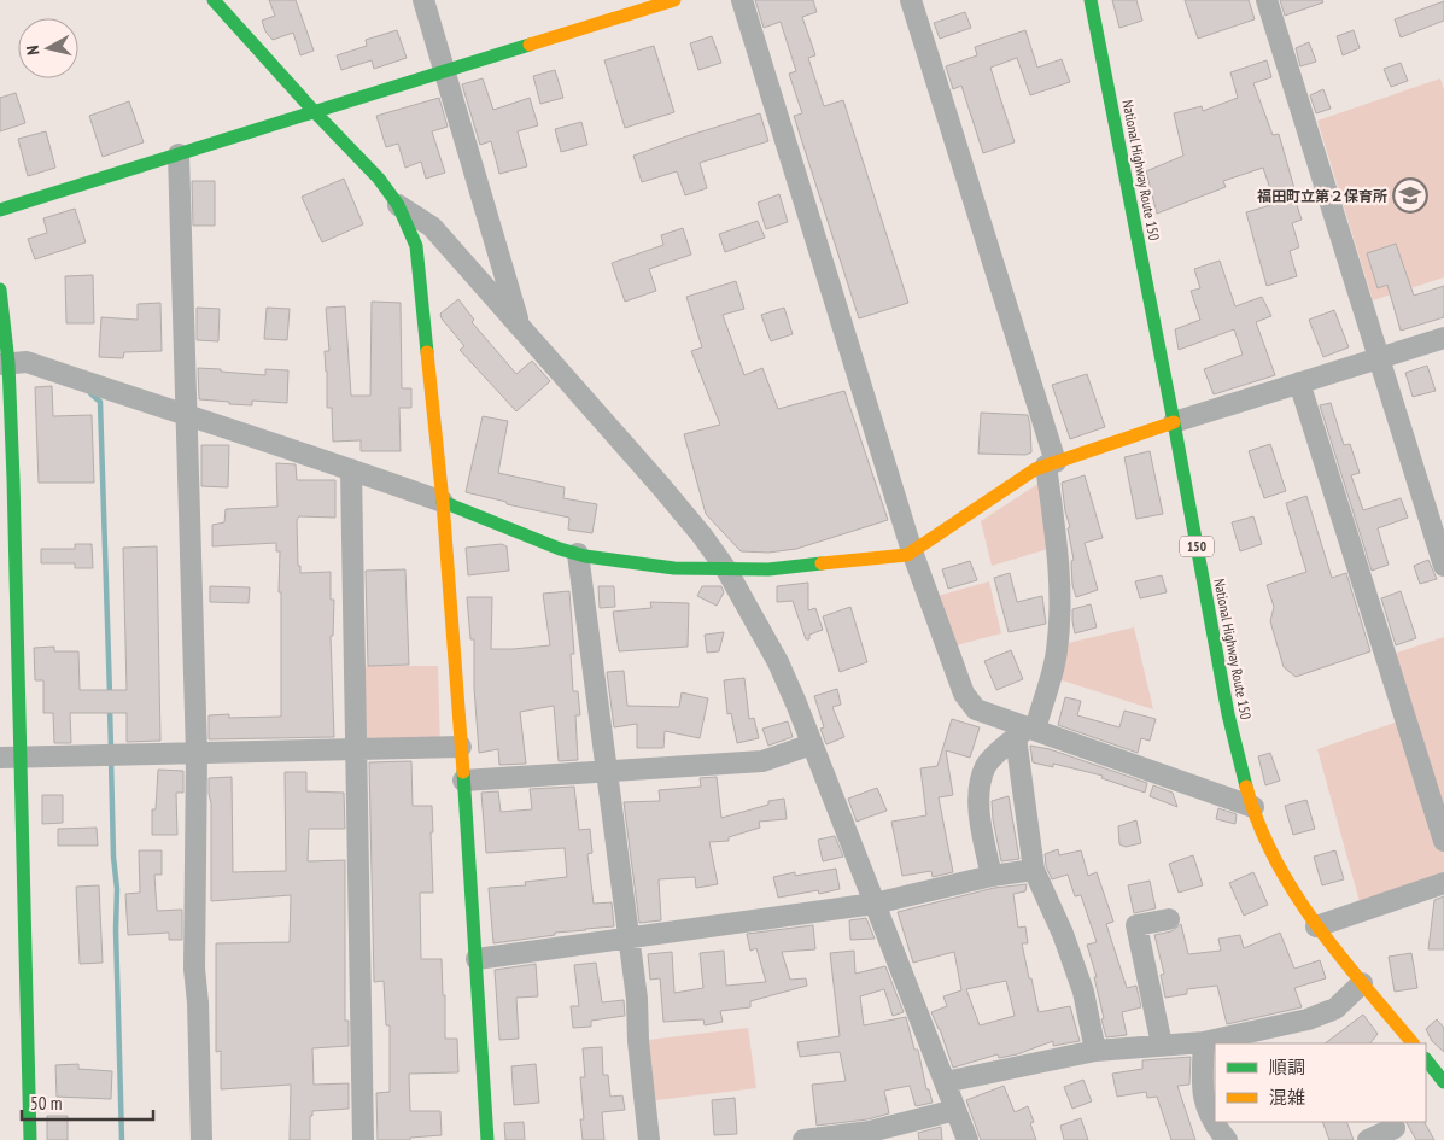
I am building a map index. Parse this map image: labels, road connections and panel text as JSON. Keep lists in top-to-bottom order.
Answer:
{
  "streets": {
    "main road": ["National Highway Route 150", "150"]
  },
  "places": {
    "school or university": ["福田町立第２保育所"]
  },
  "legend": ["順調", "混雑"],
  "scale_bar": "50 m",
  "north": "left"
}
